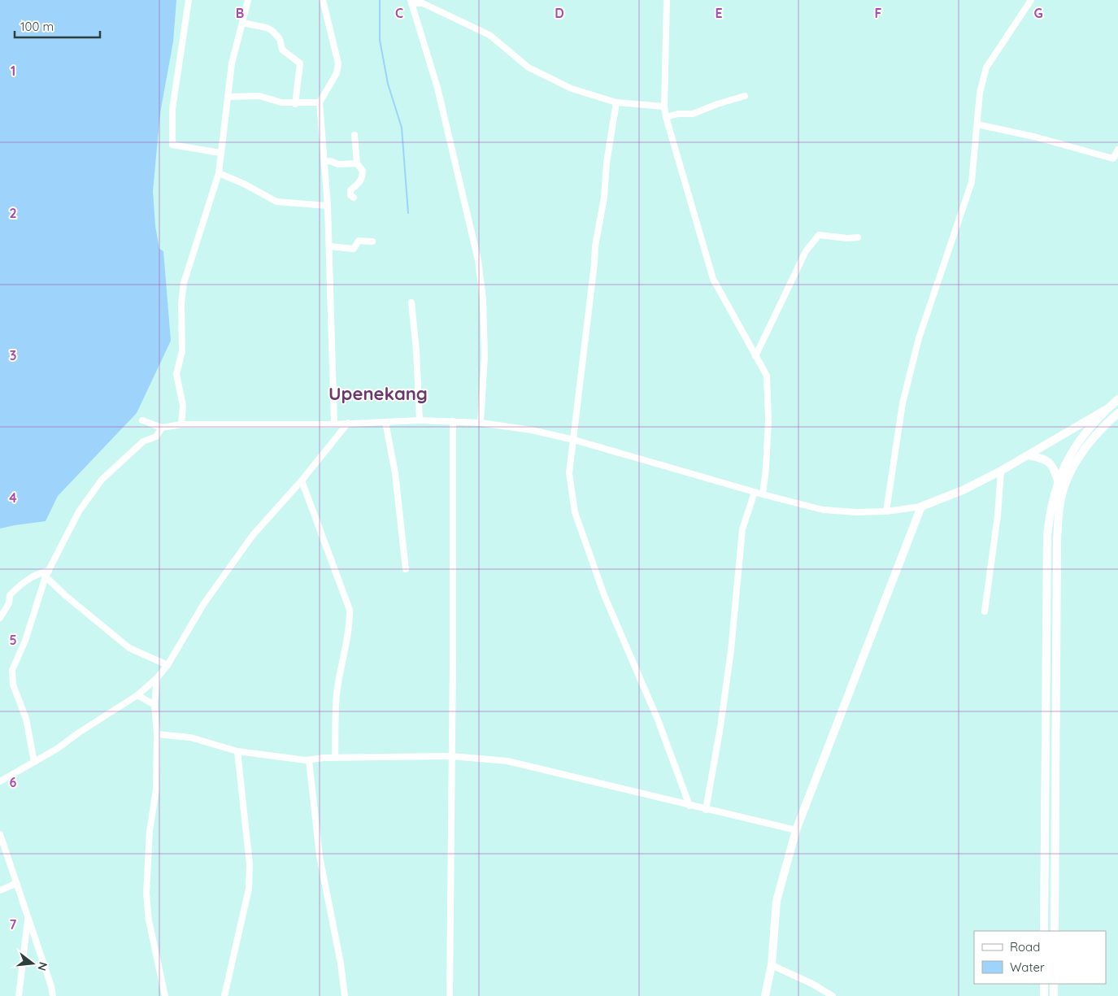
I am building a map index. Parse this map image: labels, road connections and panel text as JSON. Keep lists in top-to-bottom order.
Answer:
{
  "districts": ["Upenekang"],
  "legend": ["Road", "Water"],
  "scale_bar": "100 m",
  "north": "right",
  "grid": {
    "columns": [
      "B",
      "C",
      "D",
      "E",
      "F",
      "G"
    ],
    "rows": [
      "1",
      "2",
      "3",
      "4",
      "5",
      "6",
      "7"
    ]
  }
}
